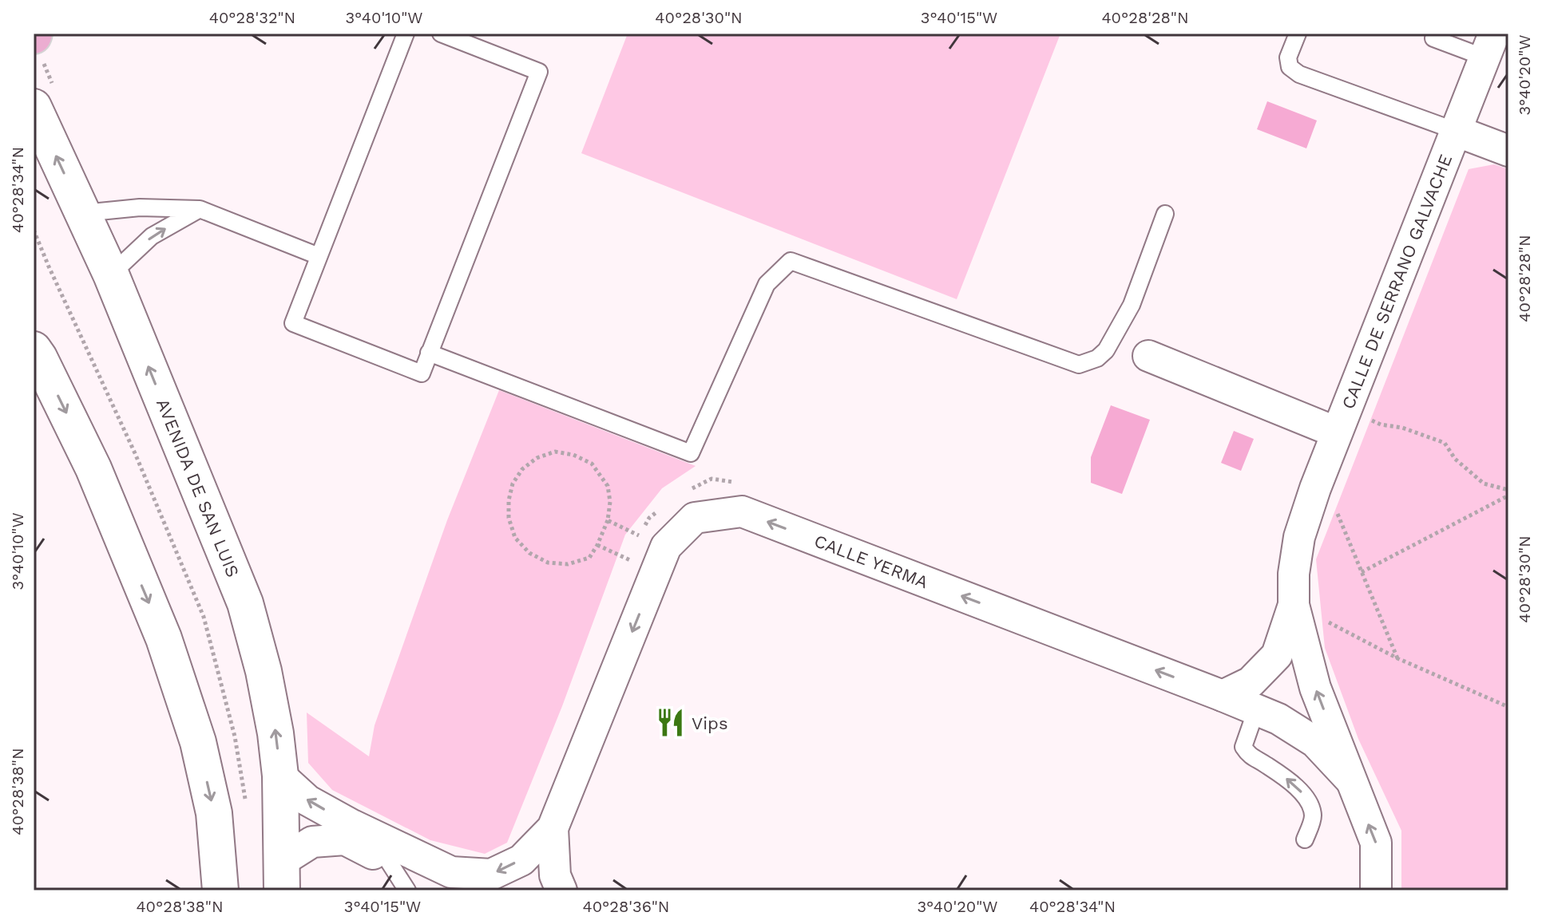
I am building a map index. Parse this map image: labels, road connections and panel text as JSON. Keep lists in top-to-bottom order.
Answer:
{
  "streets": {
    "street": ["CALLE DE SERRANO GALVACHE", "AVENIDA DE SAN LUIS", "CALLE YERMA"]
  },
  "crossings": [
    ["CALLE DE SERRANO GALVACHE", "CALLE YERMA"]
  ],
  "places": {
    "restaurant": ["Vips"]
  },
  "coordinates": [
    "40°28'32\"N",
    "3°40'10\"W",
    "40°28'30\"N",
    "3°40'15\"W",
    "40°28'28\"N",
    "3°40'20\"W",
    "40°28'34\"N",
    "40°28'38\"N",
    "40°28'36\"N"
  ]
}
